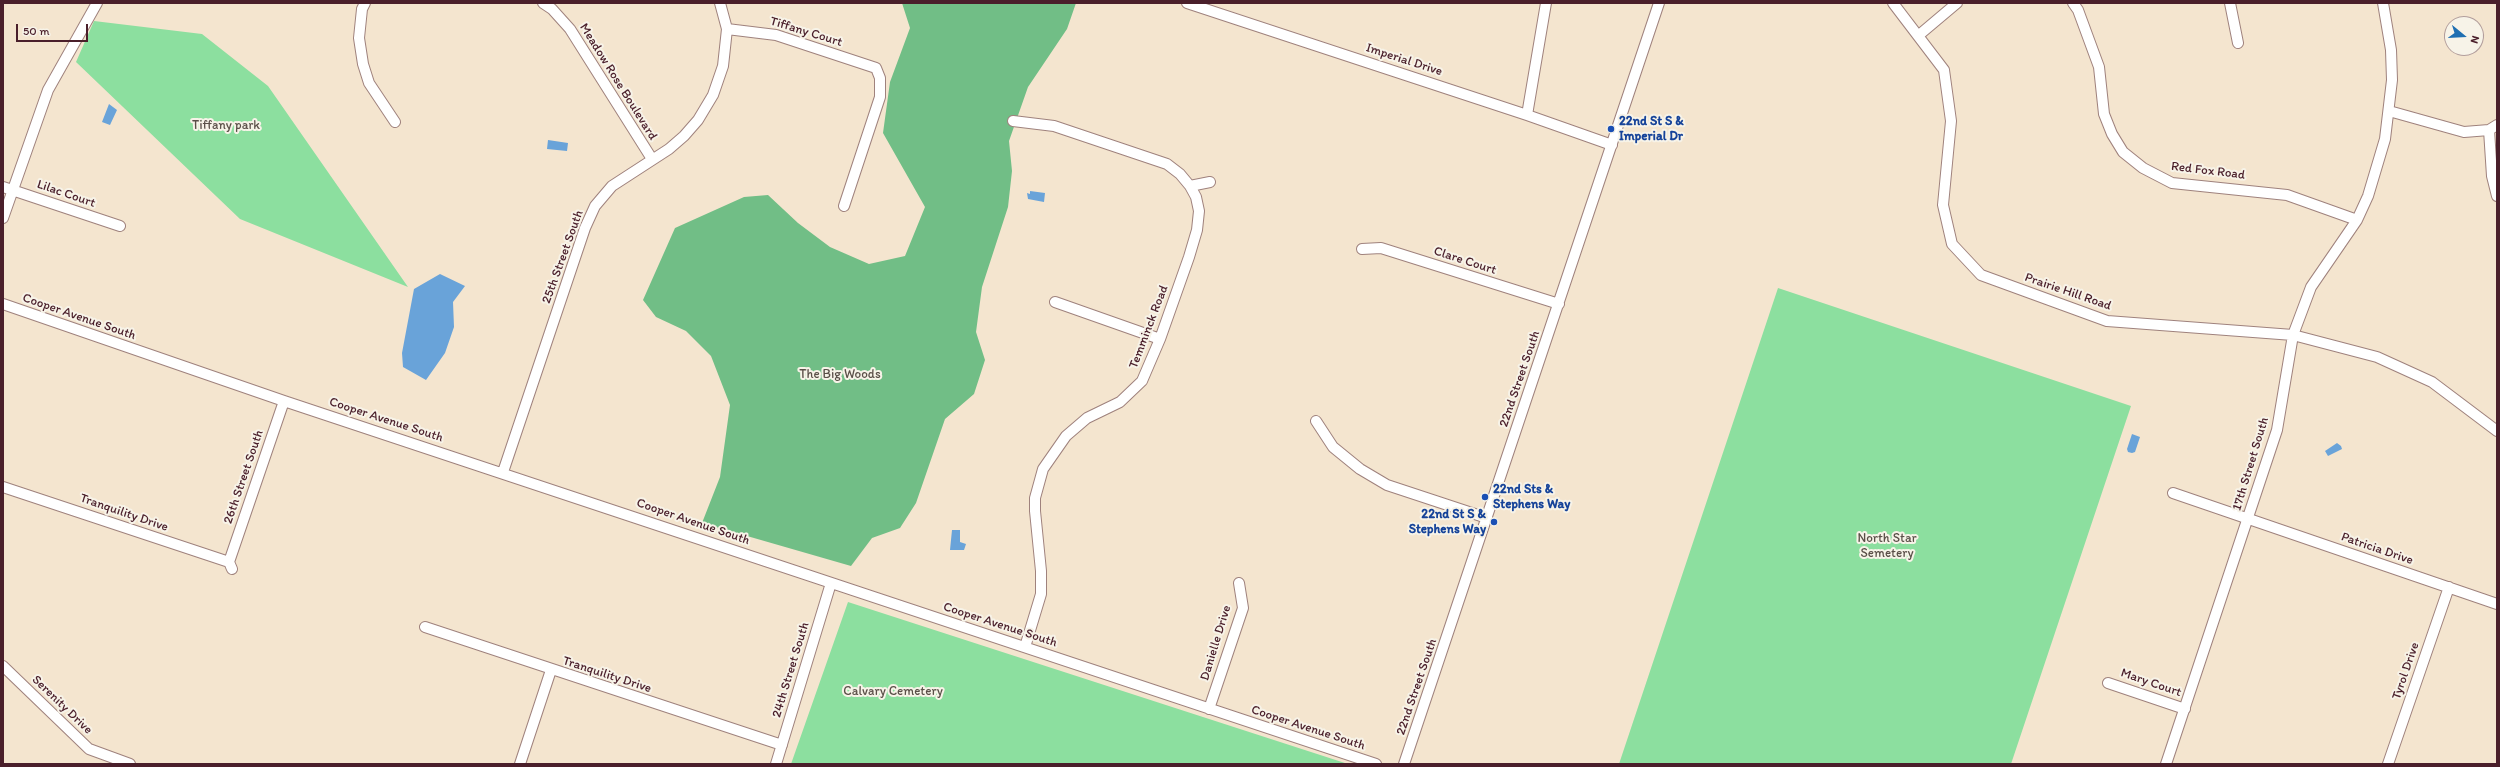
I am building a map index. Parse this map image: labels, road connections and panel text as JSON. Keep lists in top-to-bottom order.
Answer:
{
  "streets": {
    "street": [
      "Tiffany Court",
      "Imperial Drive",
      "Meadow Rose Boulevard",
      "Red Fox Road",
      "Lilac Court",
      "25th Street South",
      "Clare Court",
      "Prairie Hill Road",
      "Cooper Avenue South",
      "Temminck Road",
      "22nd Street South",
      "17th Street South",
      "26th Street South",
      "Tranquility Drive",
      "Patricia Drive",
      "Danielle Drive",
      "24th Street South",
      "Tyrol Drive",
      "Mary Court",
      "Serenity Drive"
    ]
  },
  "crossings": [
    ["Tiffany Court", "25th Street South"],
    ["Imperial Drive", "22nd Street South"],
    ["Meadow Rose Boulevard", "25th Street South"],
    ["Red Fox Road", "17th Street South"],
    ["25th Street South", "Cooper Avenue South"],
    ["Clare Court", "22nd Street South"],
    ["Prairie Hill Road", "17th Street South"],
    ["Cooper Avenue South", "Temminck Road"],
    ["Cooper Avenue South", "26th Street South"],
    ["Cooper Avenue South", "Danielle Drive"],
    ["Cooper Avenue South", "24th Street South"],
    ["17th Street South", "Patricia Drive"],
    ["17th Street South", "Mary Court"],
    ["26th Street South", "Tranquility Drive"],
    ["Tranquility Drive", "24th Street South"],
    ["Patricia Drive", "Tyrol Drive"]
  ],
  "parks": [
    "Tiffany park",
    "The Big Woods",
    "North Star Semetery",
    "Calvary Cemetery"
  ],
  "places": ["22nd St S & Imperial Dr", "22nd Sts & Stephens Way", "22nd St S & Stephens Way"],
  "scale_bar": "50 m",
  "north": "right"
}
